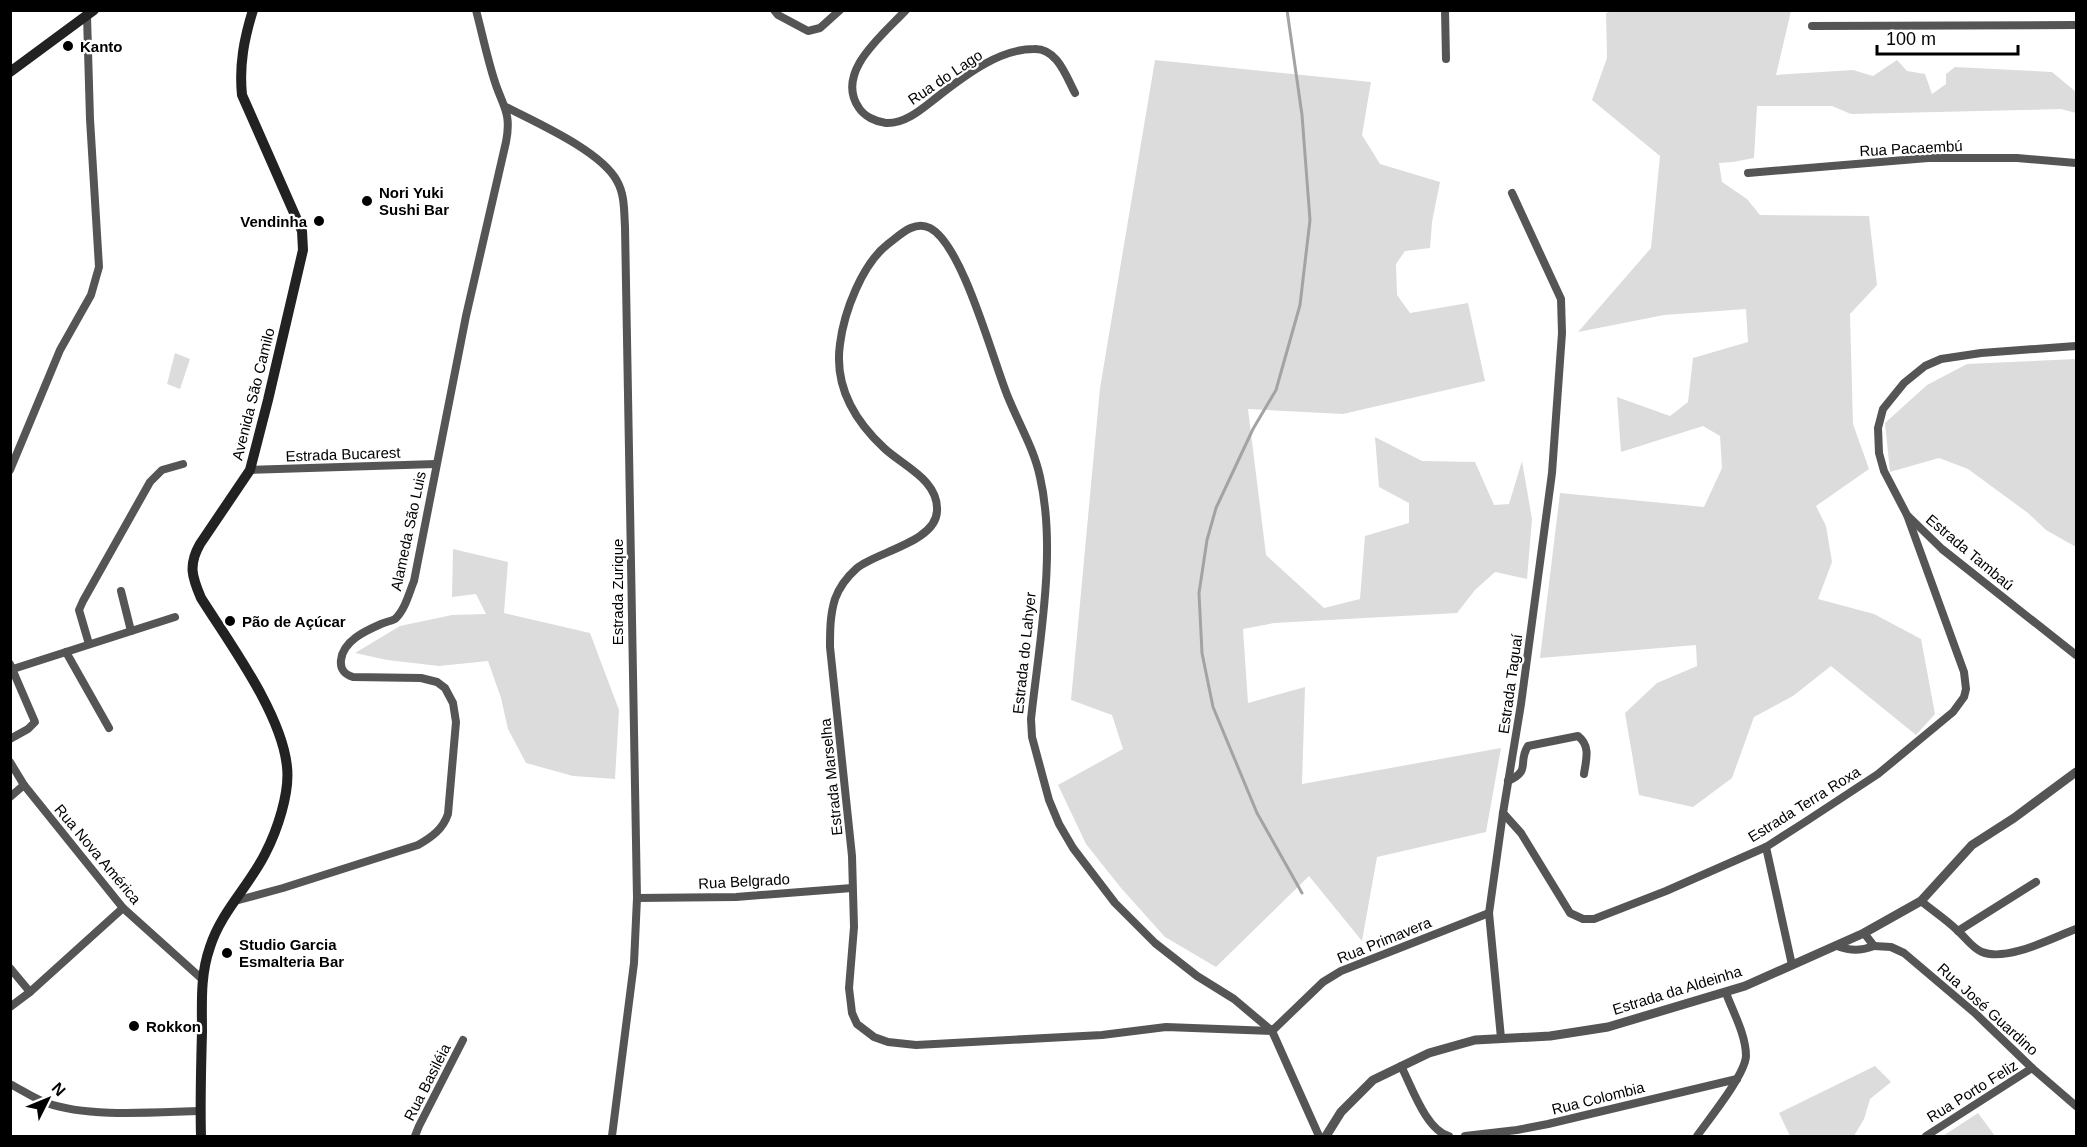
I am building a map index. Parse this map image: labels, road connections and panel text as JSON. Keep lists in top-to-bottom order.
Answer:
{
  "streets": {
    "main road": ["Avenida São Camilo"],
    "street": [
      "Rua do Lago",
      "Rua Pacaembú",
      "Estrada Bucarest",
      "Alameda São Luis",
      "Estrada Tambaú",
      "Estrada Zurique",
      "Estrada do Lahyer",
      "Estrada Taguaí",
      "Estrada Marselha",
      "Estrada Terra Roxa",
      "Rua Nova América",
      "Rua Belgrado",
      "Rua Primavera",
      "Estrada da Aldeinha",
      "Rua José Guardino",
      "Rua Basiléia",
      "Rua Porto Feliz",
      "Rua Colombia"
    ]
  },
  "crossings": [
    ["Avenida São Camilo", "Estrada Bucarest"],
    ["Avenida São Camilo", "Alameda São Luis"],
    ["Avenida São Camilo", "Rua Nova América"],
    ["Estrada Bucarest", "Alameda São Luis"],
    ["Alameda São Luis", "Estrada Zurique"],
    ["Estrada Tambaú", "Estrada Terra Roxa"],
    ["Estrada Zurique", "Rua Belgrado"],
    ["Estrada do Lahyer", "Estrada Marselha"],
    ["Estrada do Lahyer", "Rua Primavera"],
    ["Estrada Taguaí", "Estrada Terra Roxa"],
    ["Estrada Taguaí", "Rua Primavera"],
    ["Estrada Taguaí", "Estrada da Aldeinha"],
    ["Estrada Marselha", "Rua Belgrado"],
    ["Estrada Marselha", "Rua Primavera"],
    ["Estrada da Aldeinha", "Rua José Guardino"],
    ["Rua José Guardino", "Rua Porto Feliz"]
  ],
  "places": [
    "Kanto",
    "Nori Yuki Sushi Bar",
    "Vendinha",
    "Pão de Açúcar",
    "Studio Garcia Esmalteria Bar",
    "Rokkon"
  ],
  "scale_bar": "100 m",
  "north": "top right"
}
